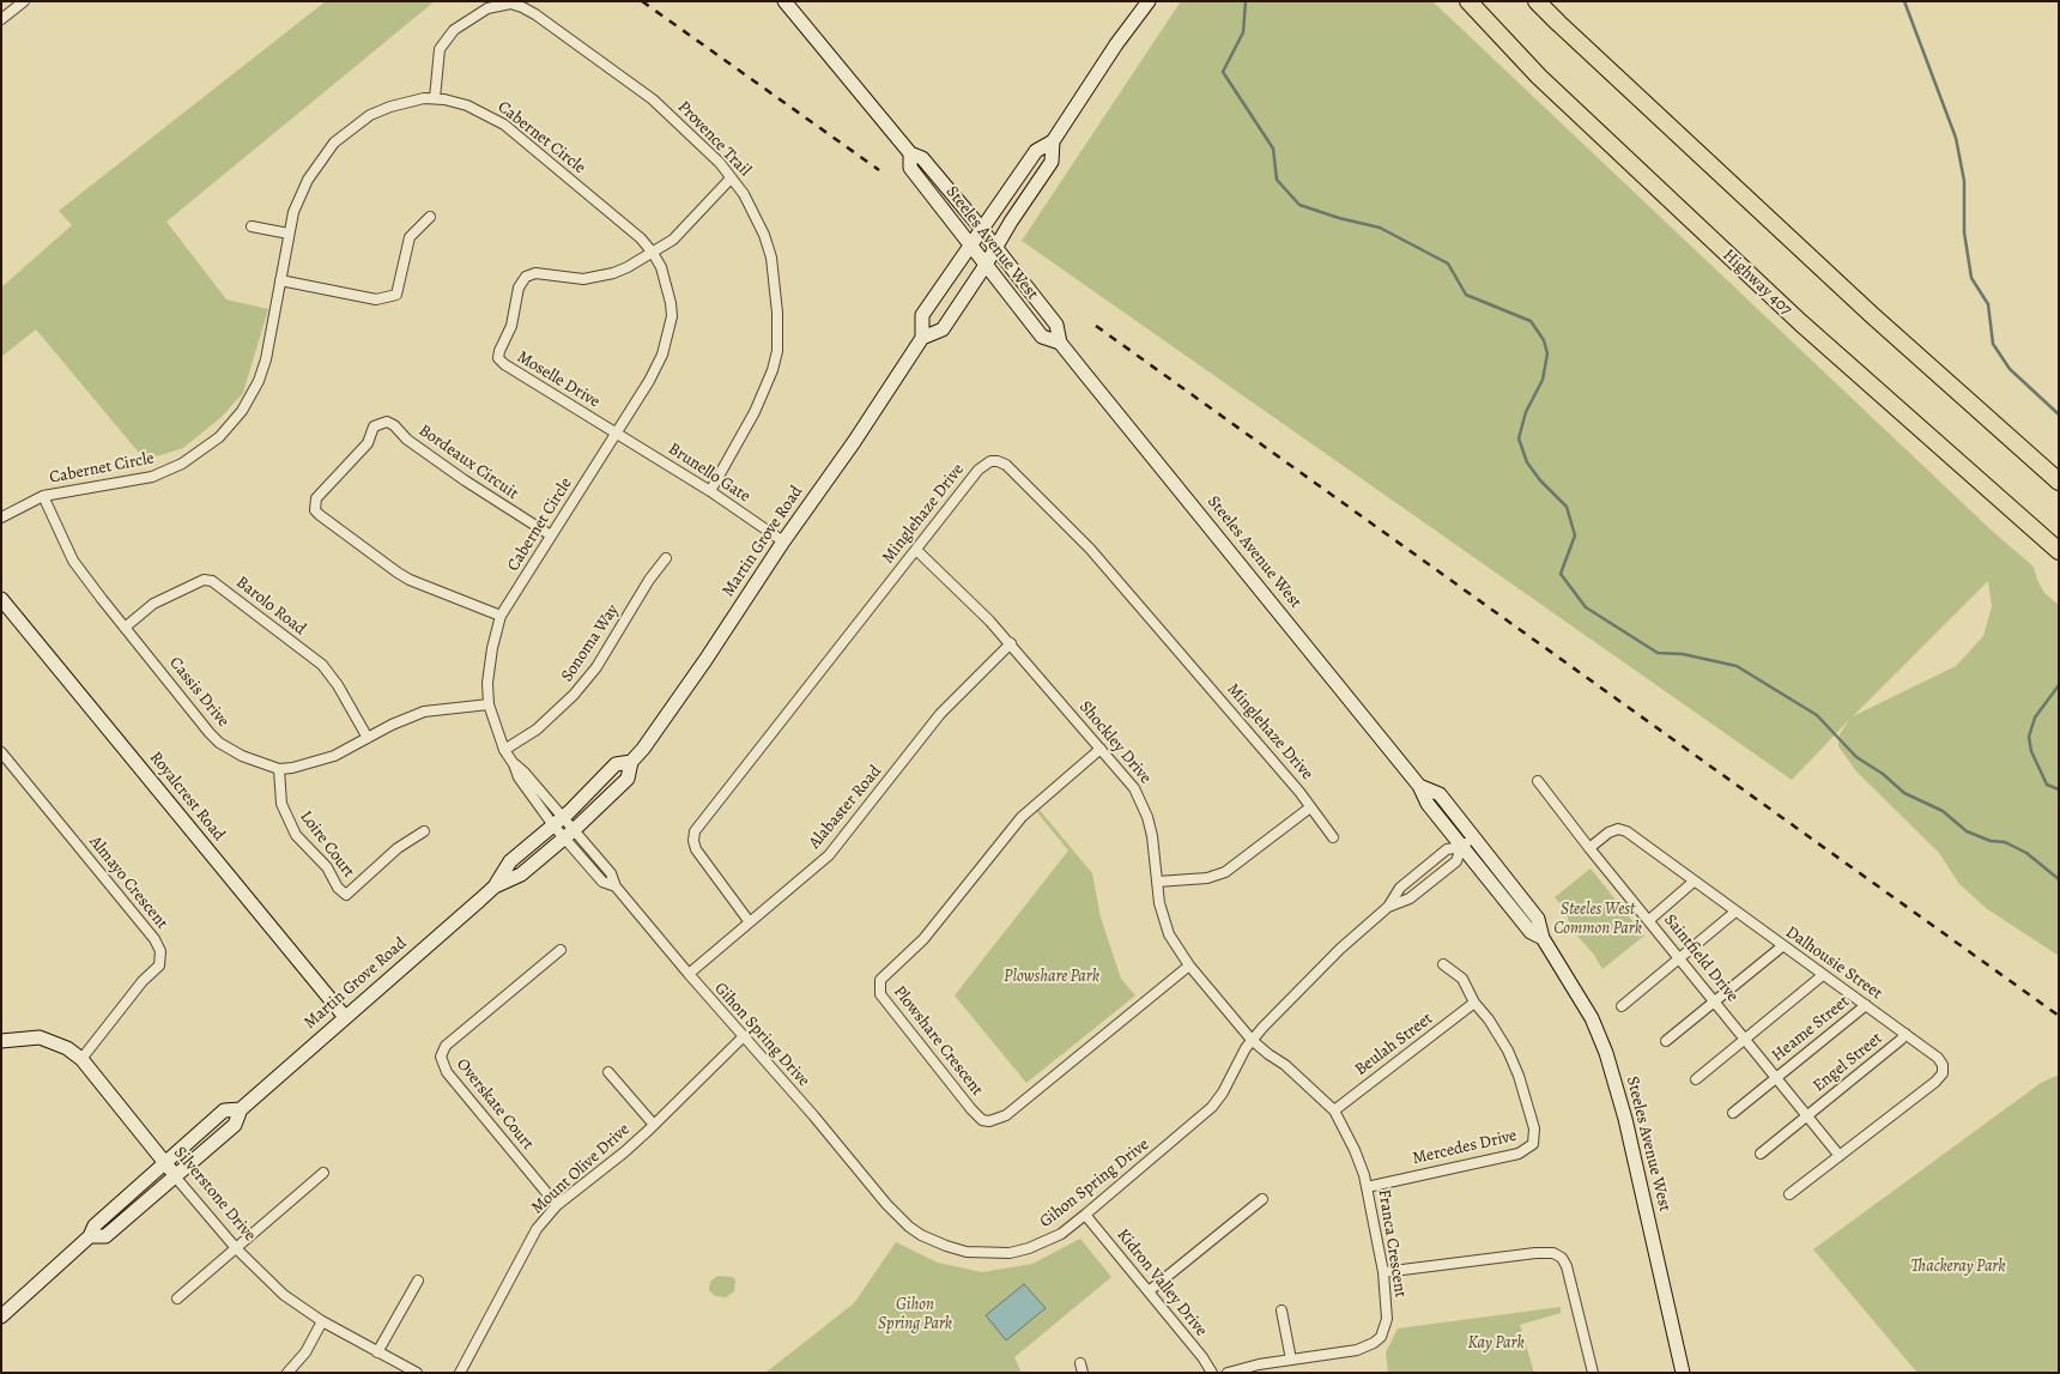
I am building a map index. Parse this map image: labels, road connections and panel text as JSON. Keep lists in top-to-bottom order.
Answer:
{
  "streets": {
    "highway": ["Highway 407"],
    "main road": [
      "Steeles Avenue West",
      "Martin Grove Road",
      "Royalcrest Road",
      "Silverstone Drive"
    ],
    "street": [
      "Cabernet Circle",
      "Provence Trail",
      "Moselle Drive",
      "Bordeaux Circuit",
      "Brunello Gate",
      "Minglehaze Drive",
      "Barolo Road",
      "Sonoma Way",
      "Cassis Drive",
      "Shockley Drive",
      "Alabaster Road",
      "Loire Court",
      "Almayo Crescent",
      "Saintfield Drive",
      "Dalhousie Street",
      "Heame Street",
      "Gihon Spring Drive",
      "Plowshare Crescent",
      "Beulah Street",
      "Engel Street",
      "Overskate Court",
      "Mercedes Drive",
      "Mount Olive Drive",
      "Franca Crescent",
      "Kidron Valley Drive"
    ]
  },
  "crossings": [
    ["Cabernet Circle", "Provence Trail"],
    ["Cabernet Circle", "Moselle Drive"],
    ["Cabernet Circle", "Bordeaux Circuit"],
    ["Cabernet Circle", "Brunello Gate"],
    ["Cabernet Circle", "Martin Grove Road"],
    ["Cabernet Circle", "Sonoma Way"],
    ["Cabernet Circle", "Cassis Drive"],
    ["Cabernet Circle", "Gihon Spring Drive"],
    ["Provence Trail", "Moselle Drive"],
    ["Provence Trail", "Brunello Gate"],
    ["Steeles Avenue West", "Martin Grove Road"],
    ["Steeles Avenue West", "Gihon Spring Drive"],
    ["Moselle Drive", "Brunello Gate"],
    ["Brunello Gate", "Martin Grove Road"],
    ["Minglehaze Drive", "Shockley Drive"],
    ["Minglehaze Drive", "Alabaster Road"],
    ["Martin Grove Road", "Royalcrest Road"],
    ["Martin Grove Road", "Gihon Spring Drive"],
    ["Martin Grove Road", "Silverstone Drive"],
    ["Barolo Road", "Cassis Drive"],
    ["Cassis Drive", "Loire Court"],
    ["Shockley Drive", "Alabaster Road"],
    ["Shockley Drive", "Gihon Spring Drive"],
    ["Shockley Drive", "Plowshare Crescent"],
    ["Shockley Drive", "Franca Crescent"],
    ["Alabaster Road", "Gihon Spring Drive"],
    ["Almayo Crescent", "Silverstone Drive"],
    ["Saintfield Drive", "Dalhousie Street"],
    ["Saintfield Drive", "Heame Street"],
    ["Saintfield Drive", "Engel Street"],
    ["Dalhousie Street", "Heame Street"],
    ["Dalhousie Street", "Engel Street"],
    ["Gihon Spring Drive", "Mount Olive Drive"],
    ["Gihon Spring Drive", "Franca Crescent"],
    ["Gihon Spring Drive", "Kidron Valley Drive"],
    ["Beulah Street", "Mercedes Drive"],
    ["Beulah Street", "Franca Crescent"],
    ["Overskate Court", "Mount Olive Drive"],
    ["Mercedes Drive", "Franca Crescent"]
  ],
  "parks": [
    "Steeles West Common Park",
    "Plowshare Park",
    "Thackeray Park",
    "Gihon Spring Park",
    "Kay Park"
  ]
}
